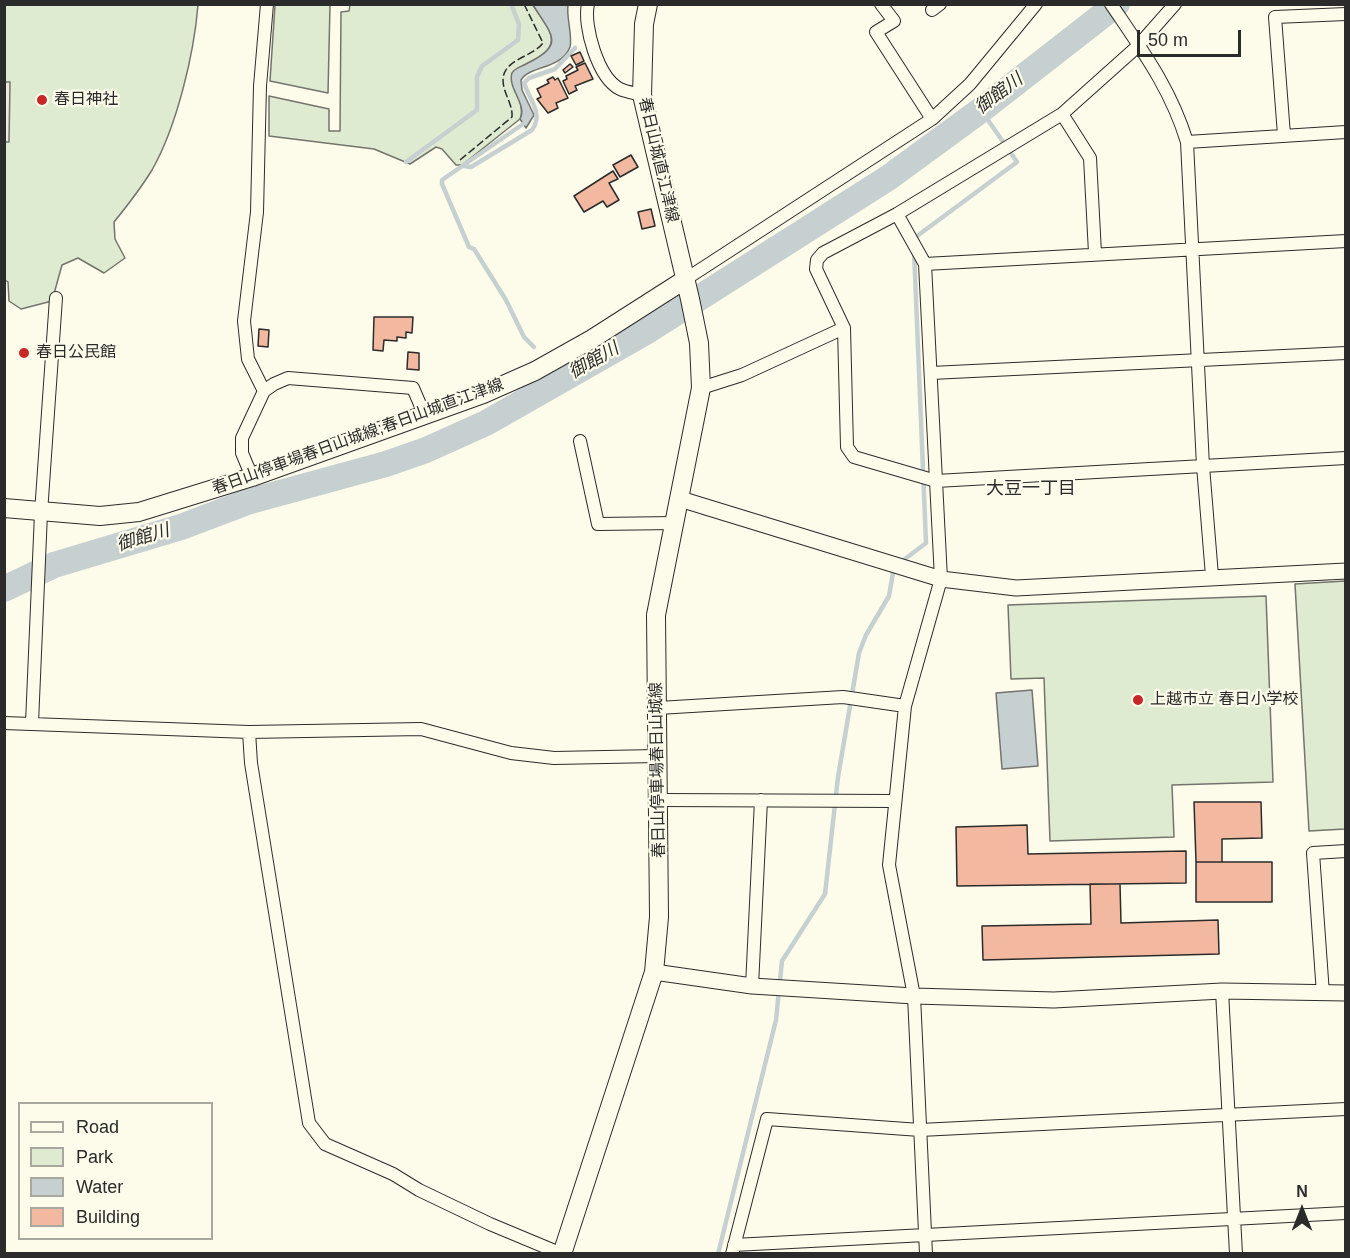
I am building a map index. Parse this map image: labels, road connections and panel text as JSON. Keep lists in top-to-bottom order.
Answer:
{
  "streets": {
    "main road": ["春日山城直江津線", "春日山停車場春日山城線;春日山城直江津線", "春日山停車場春日山城線"]
  },
  "crossings": [
    ["春日山城直江津線", "春日山停車場春日山城線;春日山城直江津線"],
    ["春日山城直江津線", "春日山停車場春日山城線"],
    ["春日山停車場春日山城線;春日山城直江津線", "春日山停車場春日山城線"]
  ],
  "districts": ["大豆一丁目"],
  "water": ["御館川"],
  "places": ["春日神社", "春日公民館", "上越市立 春日小学校"],
  "legend": [
    "Road",
    "Park",
    "Water",
    "Building"
  ],
  "scale_bar": "50 m",
  "north": "top"
}
